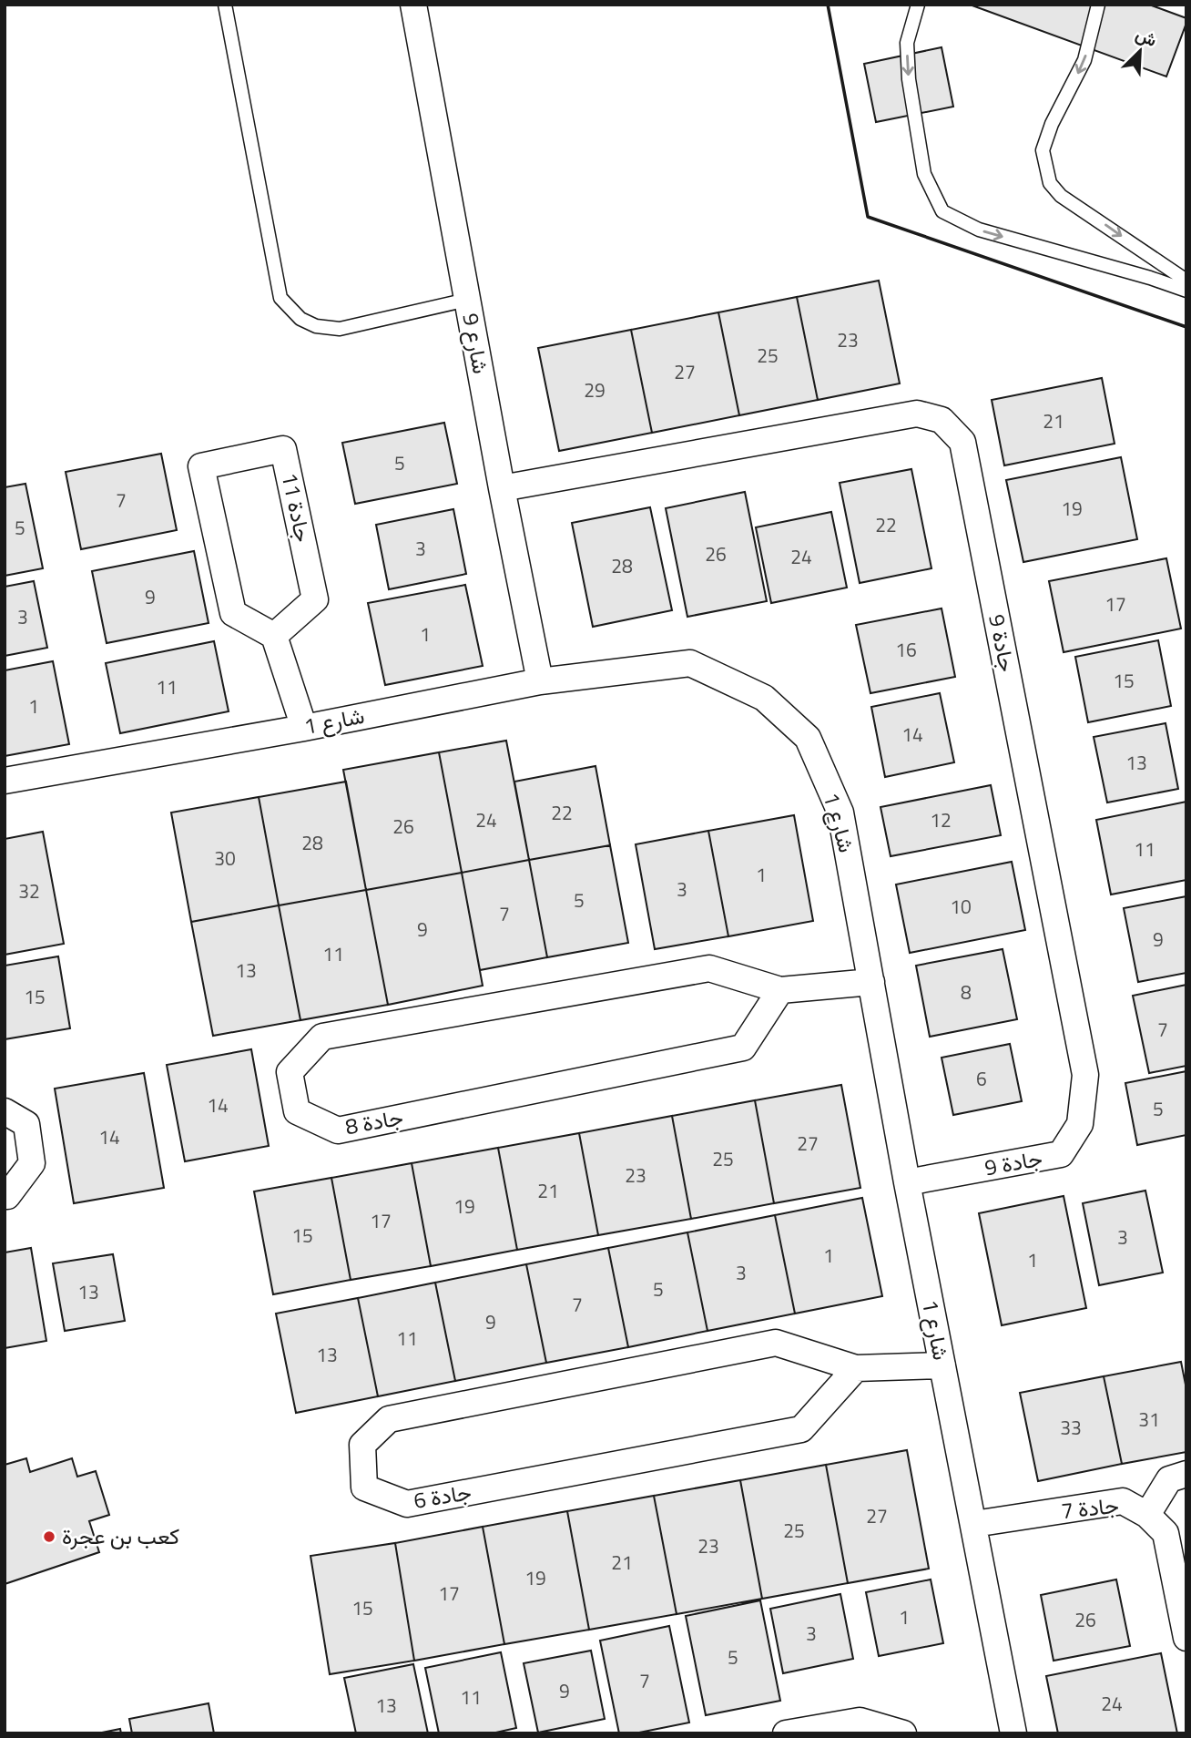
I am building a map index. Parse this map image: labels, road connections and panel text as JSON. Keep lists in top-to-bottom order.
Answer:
{
  "streets": {
    "street": [
      "شارع 9",
      "جادة 11",
      "جادة 9",
      "شارع 1",
      "جادة 8",
      "جادة 6",
      "جادة 7"
    ]
  },
  "crossings": [
    ["شارع 9", "جادة 9"],
    ["شارع 9", "شارع 1"],
    ["جادة 9", "شارع 1"],
    ["شارع 1", "جادة 8"],
    ["شارع 1", "جادة 6"],
    ["شارع 1", "جادة 7"]
  ],
  "places": ["كعب بن عجرة"],
  "house_numbers": [
    "23",
    "25",
    "27",
    "29",
    "21",
    "5",
    "7",
    "19",
    "22",
    "5",
    "3",
    "26",
    "24",
    "28",
    "9",
    "17",
    "3",
    "1",
    "16",
    "15",
    "11",
    "1",
    "14",
    "13",
    "22",
    "24",
    "12",
    "26",
    "28",
    "11",
    "30",
    "1",
    "3",
    "32",
    "5",
    "10",
    "7",
    "9",
    "9",
    "11",
    "13",
    "8",
    "15",
    "7",
    "6",
    "14",
    "5",
    "14",
    "27",
    "25",
    "23",
    "21",
    "19",
    "17",
    "15",
    "3",
    "1",
    "1",
    "3",
    "5",
    "13",
    "7",
    "9",
    "11",
    "13",
    "31",
    "33",
    "27",
    "25",
    "23",
    "21",
    "19",
    "17",
    "15",
    "1",
    "26",
    "3",
    "5",
    "7",
    "9",
    "11",
    "24",
    "13"
  ],
  "north": "top right"
}
